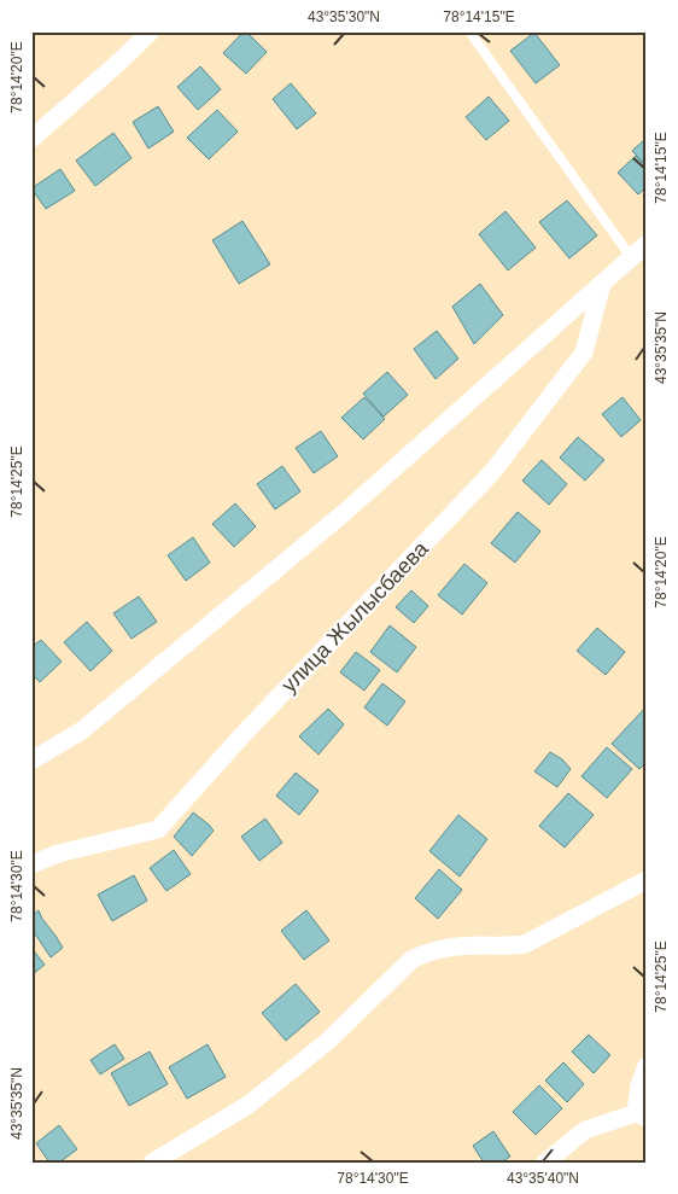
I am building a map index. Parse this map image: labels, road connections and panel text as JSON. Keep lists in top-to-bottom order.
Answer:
{
  "streets": {
    "street": ["улица Жылысбаева"]
  },
  "coordinates": [
    "43°35'30\"N",
    "78°14'15\"E",
    "78°14'20\"E",
    "43°35'35\"N",
    "78°14'25\"E",
    "78°14'30\"E",
    "43°35'40\"N"
  ]
}
